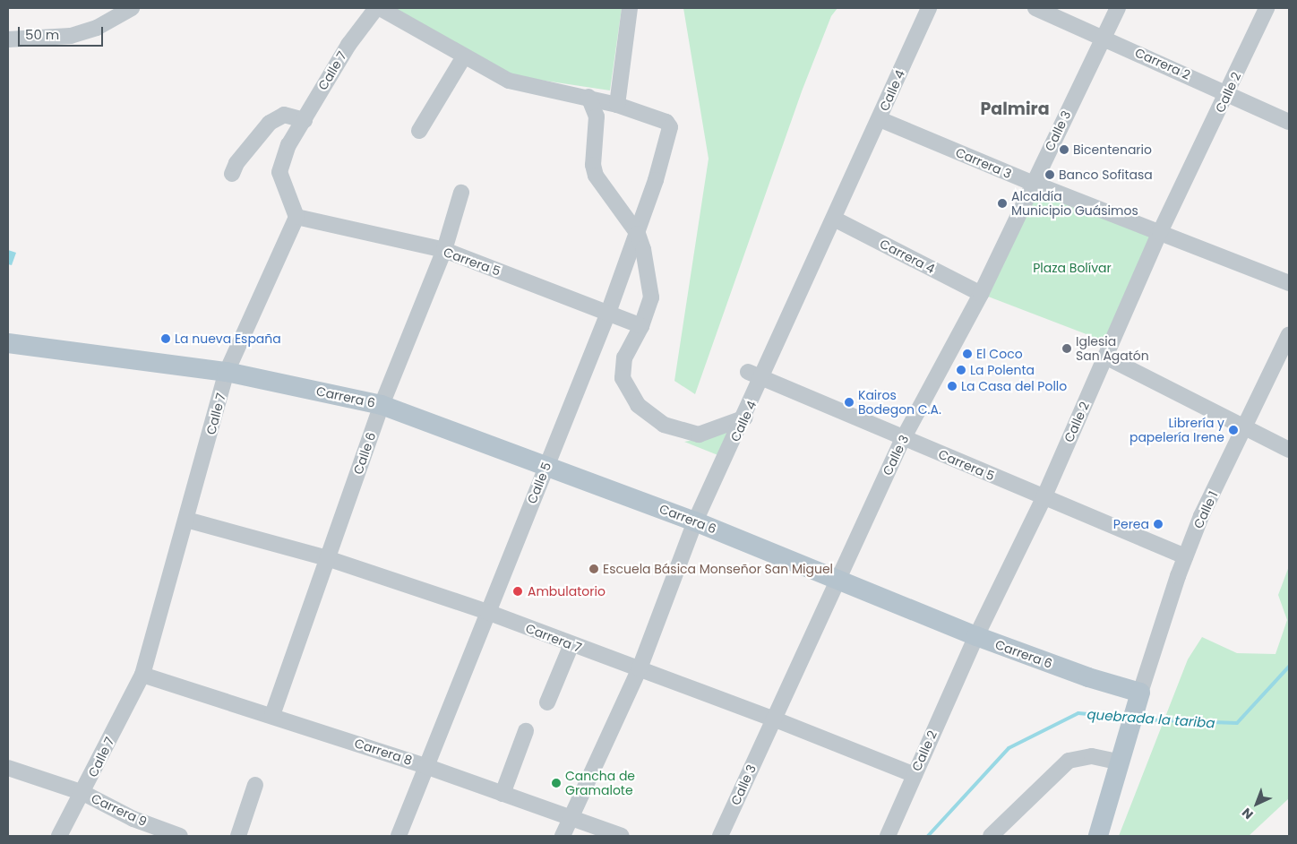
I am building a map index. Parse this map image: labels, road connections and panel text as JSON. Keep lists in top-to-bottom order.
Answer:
{
  "streets": {
    "main road": ["Carrera 6"],
    "street": [
      "Carrera 2",
      "Calle 7",
      "Calle 4",
      "Calle 2",
      "Calle 3",
      "Carrera 3",
      "Carrera 4",
      "Carrera 5",
      "Calle 6",
      "Calle 5",
      "Calle 1",
      "Carrera 7",
      "Carrera 8",
      "Carrera 9"
    ]
  },
  "crossings": [
    ["Carrera 2", "Calle 2"],
    ["Carrera 2", "Calle 3"],
    ["Calle 7", "Carrera 5"],
    ["Calle 7", "Carrera 6"],
    ["Calle 7", "Carrera 7"],
    ["Calle 7", "Carrera 8"],
    ["Calle 7", "Carrera 9"],
    ["Calle 4", "Carrera 3"],
    ["Calle 4", "Carrera 4"],
    ["Calle 4", "Carrera 5"],
    ["Calle 4", "Carrera 6"],
    ["Calle 4", "Carrera 7"],
    ["Calle 4", "Carrera 8"],
    ["Calle 2", "Carrera 3"],
    ["Calle 2", "Carrera 5"],
    ["Calle 2", "Carrera 6"],
    ["Calle 2", "Carrera 7"],
    ["Calle 3", "Carrera 3"],
    ["Calle 3", "Carrera 4"],
    ["Calle 3", "Carrera 5"],
    ["Calle 3", "Carrera 6"],
    ["Calle 3", "Carrera 7"],
    ["Carrera 5", "Calle 6"],
    ["Carrera 5", "Calle 5"],
    ["Carrera 5", "Calle 1"],
    ["Carrera 6", "Calle 6"],
    ["Carrera 6", "Calle 5"],
    ["Carrera 6", "Calle 1"],
    ["Calle 6", "Carrera 7"],
    ["Calle 6", "Carrera 8"],
    ["Calle 5", "Carrera 7"],
    ["Calle 5", "Carrera 8"]
  ],
  "districts": ["Palmira"],
  "water": ["quebrada la tariba"],
  "parks": ["Plaza Bolívar"],
  "places": [
    "Bicentenario",
    "Banco Sofitasa",
    "Alcaldía Municipio Guásimos",
    "La nueva España",
    "Iglesia San Agatón",
    "El Coco",
    "La Polenta",
    "La Casa del Pollo",
    "Kairos Bodegon C.A.",
    "Librería y papelería Irene",
    "Perea",
    "Escuela Básica Monseñor San Miguel",
    "Ambulatorio",
    "Cancha de Gramalote"
  ],
  "scale_bar": "50 m",
  "north": "bottom left"
}
